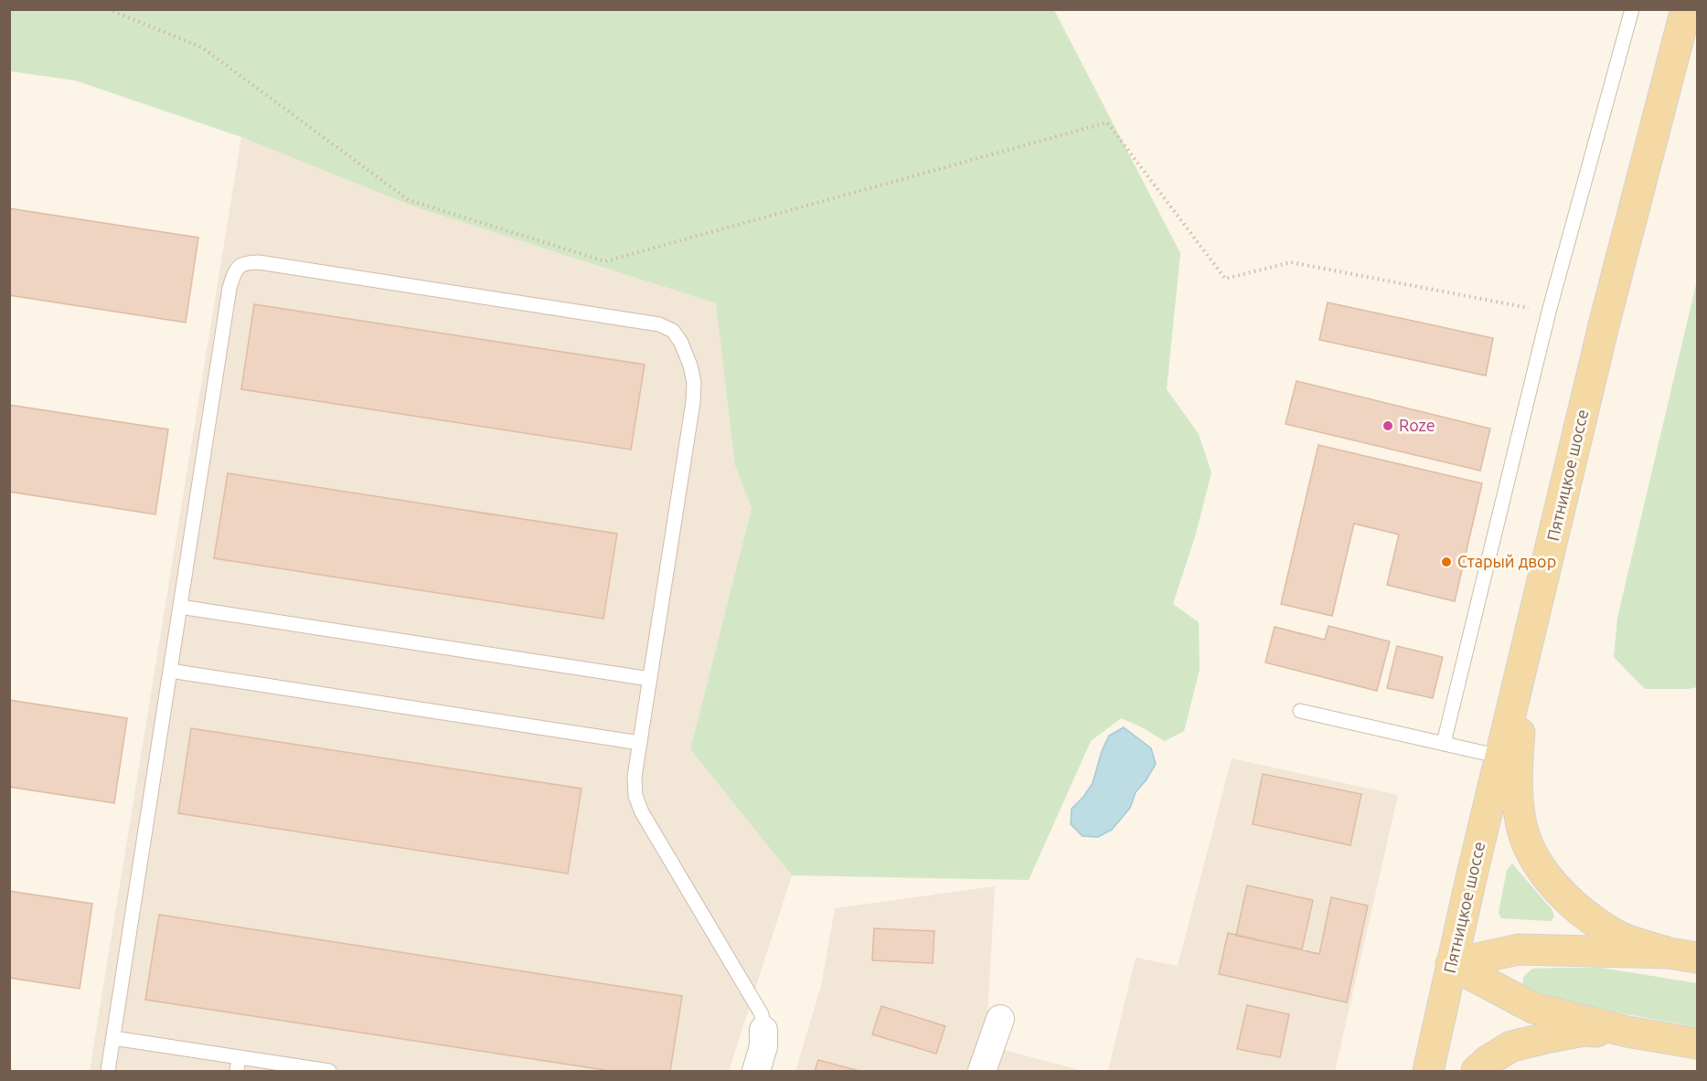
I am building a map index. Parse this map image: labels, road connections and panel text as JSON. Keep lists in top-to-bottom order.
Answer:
{
  "streets": {
    "main road": ["Пятницкое шоссе"]
  },
  "places": ["Roze", "Старый двор"]
}
